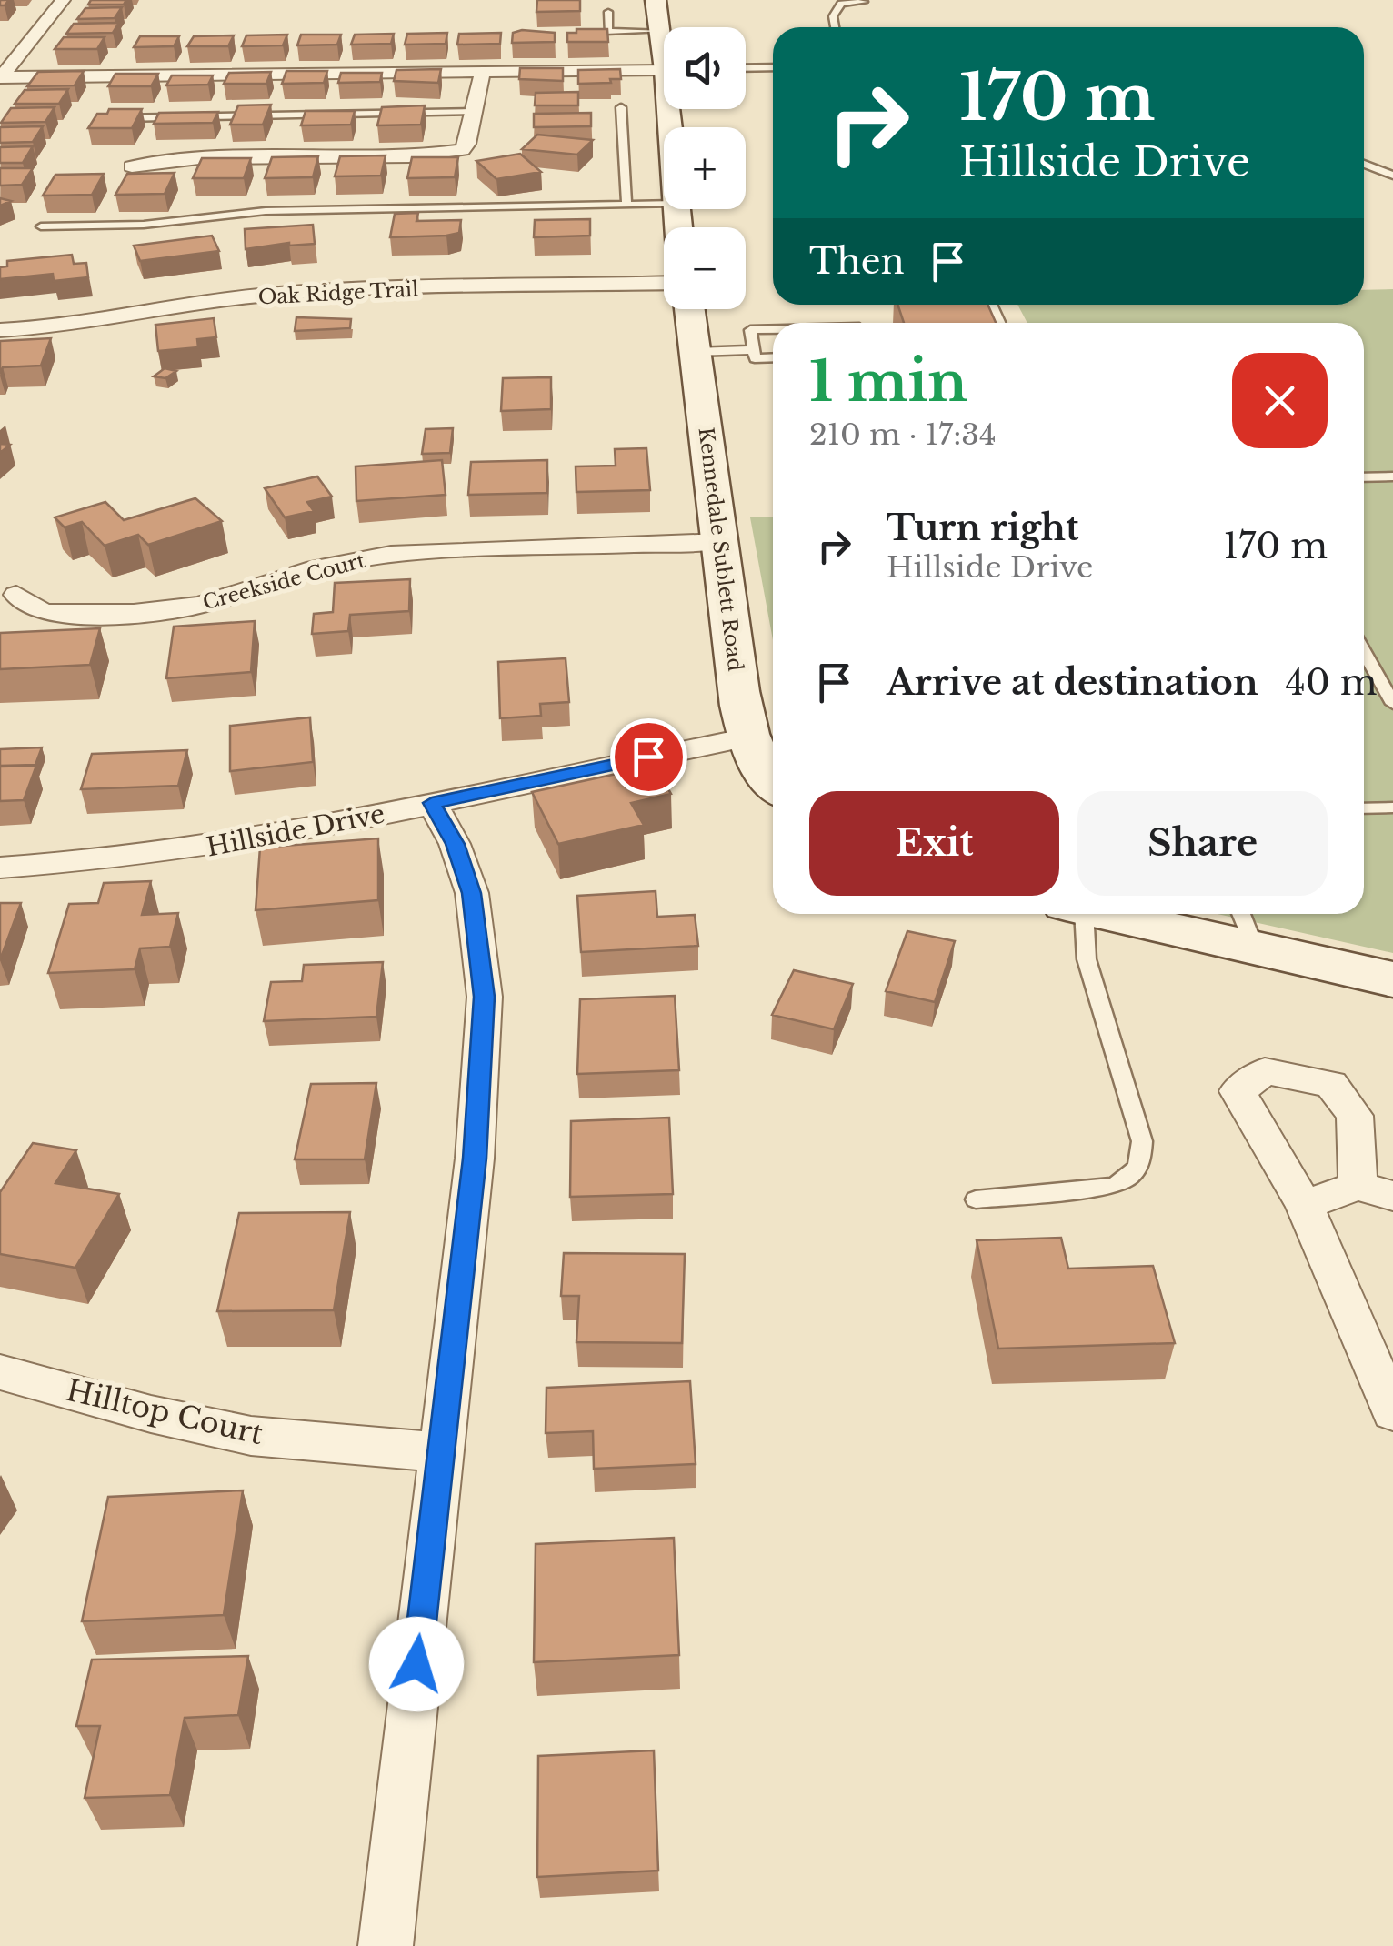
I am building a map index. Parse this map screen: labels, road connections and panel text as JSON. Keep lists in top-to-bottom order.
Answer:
{
  "streets": {
    "main road": ["Kennedale Sublett Road"],
    "street": [
      "Oak Ridge Trail",
      "Creekside Court",
      "Hillside Drive",
      "Hilltop Court"
    ]
  },
  "crossings": [
    ["Kennedale Sublett Road", "Creekside Court"],
    ["Kennedale Sublett Road", "Hillside Drive"]
  ],
  "page": {
    "map_buttons": ["+", "−"],
    "turn": ["170 m", "Hillside Drive"],
    "then": "Then",
    "heading": ["1 min", "210 m · 17:34"],
    "list": [
      {
        "name": "Turn right",
        "note": "Hillside Drive",
        "value": "170 m"
      },
      {
        "name": "Arrive at destination",
        "value": "40 m"
      }
    ],
    "buttons": ["Exit", "Share"]
  }
}
